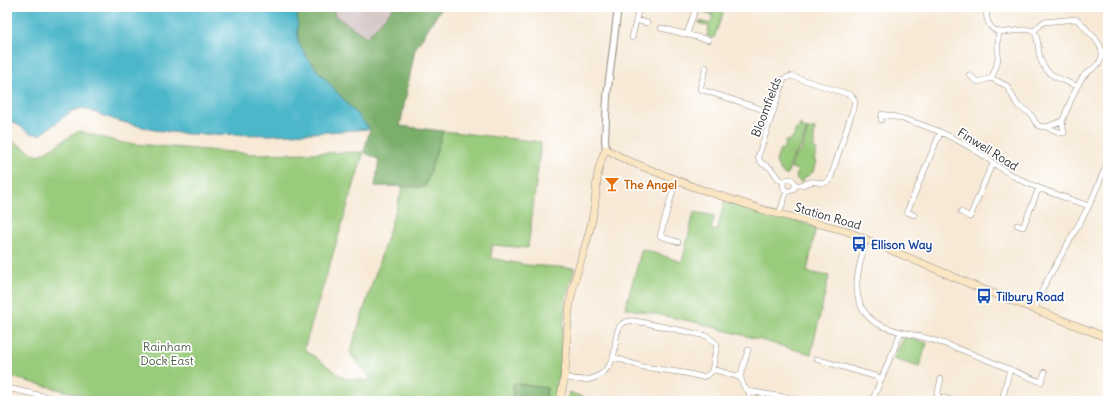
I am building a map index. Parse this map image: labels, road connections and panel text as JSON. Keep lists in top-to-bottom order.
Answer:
{
  "streets": {
    "main road": ["Station Road"],
    "street": ["Bloomfields", "Finwell Road"]
  },
  "parks": ["Rainham Dock East"],
  "places": {
    "bar": ["The Angel"],
    "bus stop": ["Ellison Way", "Tilbury Road"]
  }
}
